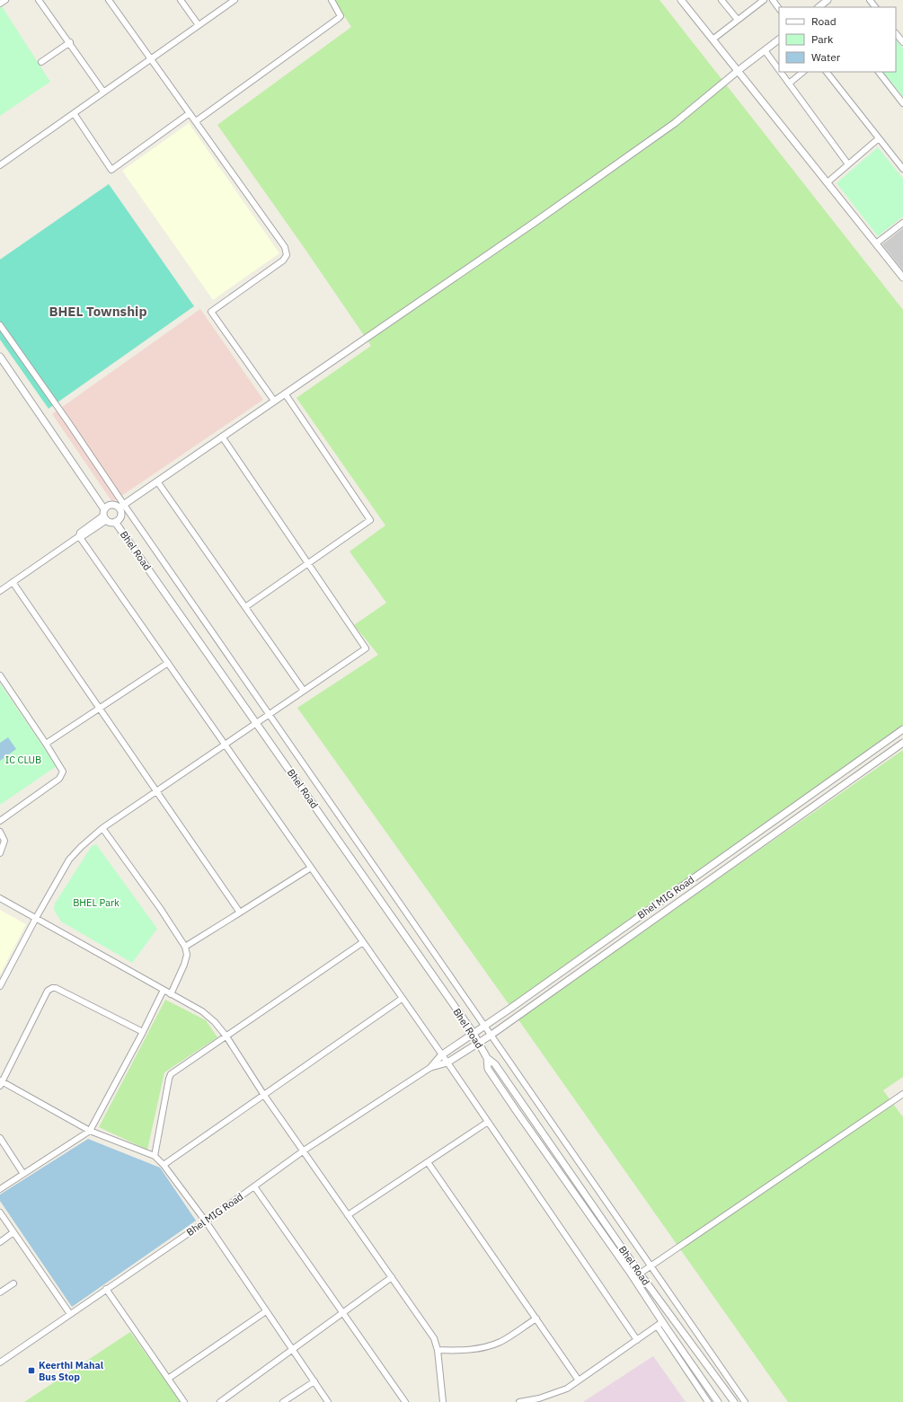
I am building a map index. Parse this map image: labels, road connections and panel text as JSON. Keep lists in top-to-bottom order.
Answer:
{
  "streets": {
    "street": ["Bhel Road", "Bhel MIG Road"]
  },
  "crossings": [
    ["Bhel Road", "Bhel MIG Road"]
  ],
  "districts": ["BHEL Township"],
  "parks": ["IC CLUB", "BHEL Park"],
  "places": {
    "transit": ["Keerthi Mahal Bus Stop"]
  },
  "legend": ["Road", "Park", "Water"]
}
